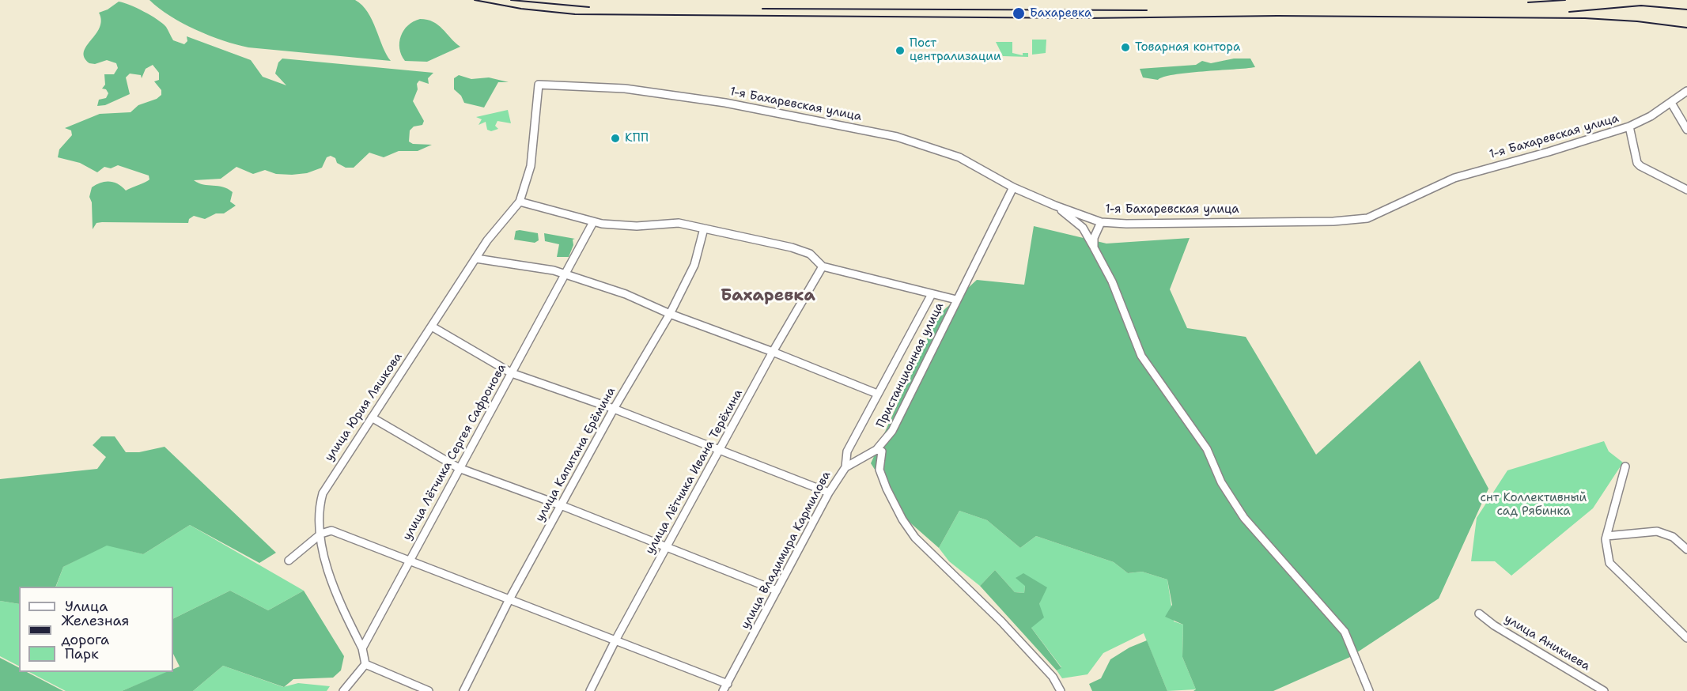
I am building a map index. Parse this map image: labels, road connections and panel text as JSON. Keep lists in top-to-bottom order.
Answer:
{
  "streets": {
    "street": [
      "1-я Бахаревская улица",
      "Пристанционная улица",
      "улица Юрия Ляшкова",
      "улица Лётчика Сергея Сафронова",
      "улица Капитана Ерёмина",
      "улица Лётчика Ивана Терёхина",
      "улица Владимира Кармилова",
      "улица Аникиева"
    ]
  },
  "crossings": [
    ["1-я Бахаревская улица", "Пристанционная улица"],
    ["1-я Бахаревская улица", "улица Юрия Ляшкова"],
    ["улица Юрия Ляшкова", "улица Лётчика Сергея Сафронова"]
  ],
  "districts": ["Бахаревка"],
  "parks": ["снт Коллективный сад Рябинка"],
  "places": [
    "Бахаревка",
    "Товарная контора",
    "Пост централизации",
    "КПП"
  ],
  "legend": ["Улица", "Железная дорога", "Парк"]
}
